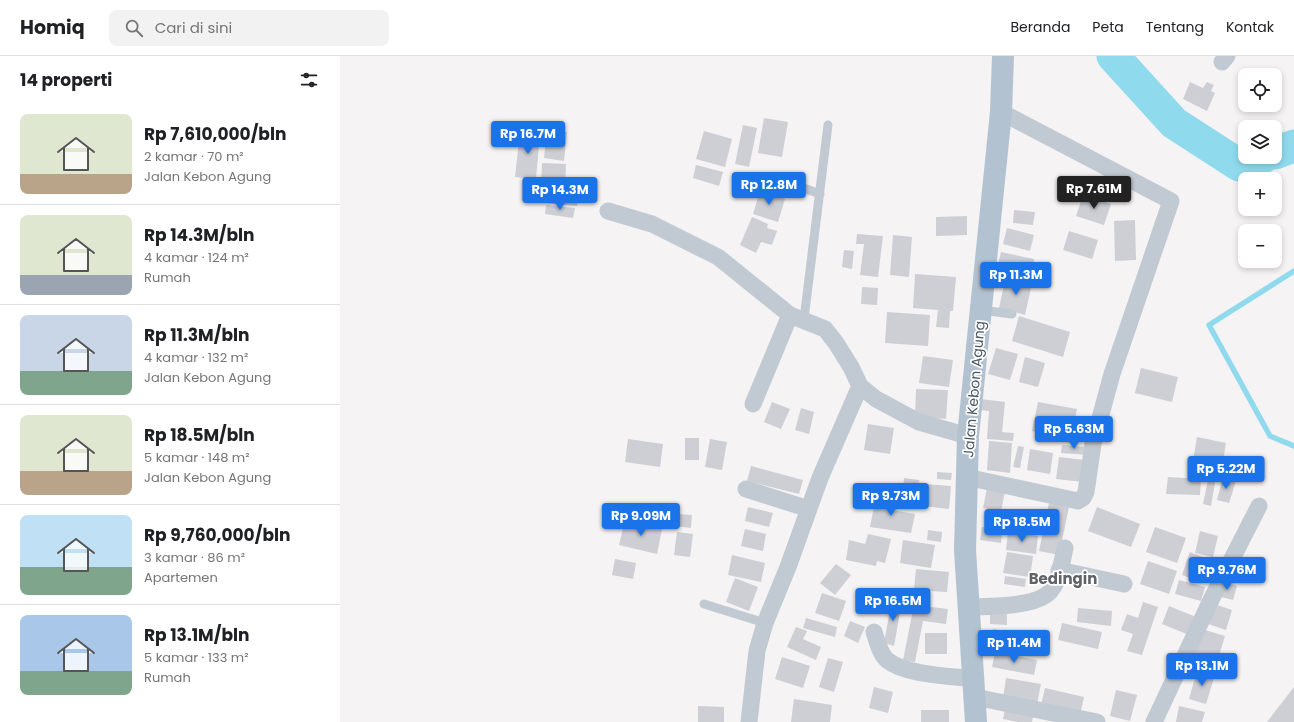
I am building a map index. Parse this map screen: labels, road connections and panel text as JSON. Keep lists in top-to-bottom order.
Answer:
{
  "streets": {
    "main road": ["Jalan Kebon Agung"]
  },
  "districts": ["Bedingin"],
  "page": {
    "header": "Homiq",
    "search": "Cari di sini",
    "nav": [
      "Beranda",
      "Peta",
      "Tentang",
      "Kontak"
    ],
    "heading": "14 properti",
    "map_buttons": ["+", "−"],
    "list": [
      {
        "name": "Rp 7,610,000/bln",
        "note": "2 kamar · 70 m² · Jalan Kebon Agung"
      },
      {
        "name": "Rp 14.3M/bln",
        "note": "4 kamar · 124 m² · Rumah"
      },
      {
        "name": "Rp 11.3M/bln",
        "note": "4 kamar · 132 m² · Jalan Kebon Agung"
      },
      {
        "name": "Rp 18.5M/bln",
        "note": "5 kamar · 148 m² · Jalan Kebon Agung"
      },
      {
        "name": "Rp 9,760,000/bln",
        "note": "3 kamar · 86 m² · Apartemen"
      },
      {
        "name": "Rp 13.1M/bln",
        "note": "5 kamar · 133 m² · Rumah"
      }
    ],
    "price": [
      "Rp 16.7M",
      "Rp 12.8M",
      "Rp 7.61M",
      "Rp 14.3M",
      "Rp 11.3M",
      "Rp 5.63M",
      "Rp 5.22M",
      "Rp 9.73M",
      "Rp 9.09M",
      "Rp 18.5M",
      "Rp 9.76M",
      "Rp 16.5M",
      "Rp 11.4M",
      "Rp 13.1M"
    ]
  }
}
